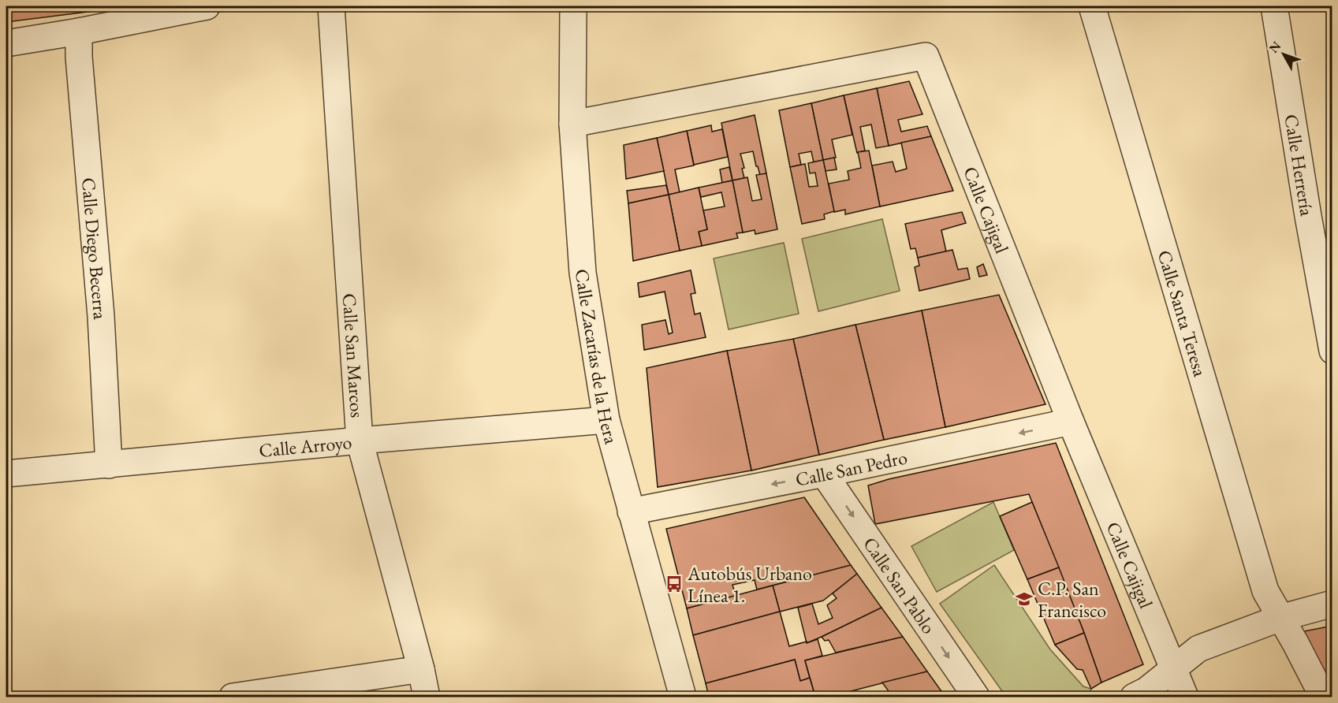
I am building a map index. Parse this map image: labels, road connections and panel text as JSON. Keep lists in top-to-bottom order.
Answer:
{
  "streets": {
    "street": [
      "Calle Herrería",
      "Calle Cajigal",
      "Calle Diego Becerra",
      "Calle Santa Teresa",
      "Calle San Marcos",
      "Calle Zacarías de la Hera",
      "Calle Arroyo",
      "Calle San Pedro",
      "Calle San Pablo"
    ]
  },
  "crossings": [
    ["Calle Cajigal", "Calle Zacarías de la Hera"],
    ["Calle Cajigal", "Calle San Pedro"],
    ["Calle Diego Becerra", "Calle Arroyo"],
    ["Calle San Marcos", "Calle Arroyo"],
    ["Calle Zacarías de la Hera", "Calle Arroyo"],
    ["Calle Zacarías de la Hera", "Calle San Pedro"],
    ["Calle San Pedro", "Calle San Pablo"]
  ],
  "one_way": ["Calle San Pedro", "Calle San Pablo"],
  "places": {
    "bus stop": ["Autobús Urbano Línea 1."],
    "school or university": ["C.P. San Francisco"]
  },
  "north": "top left"
}
